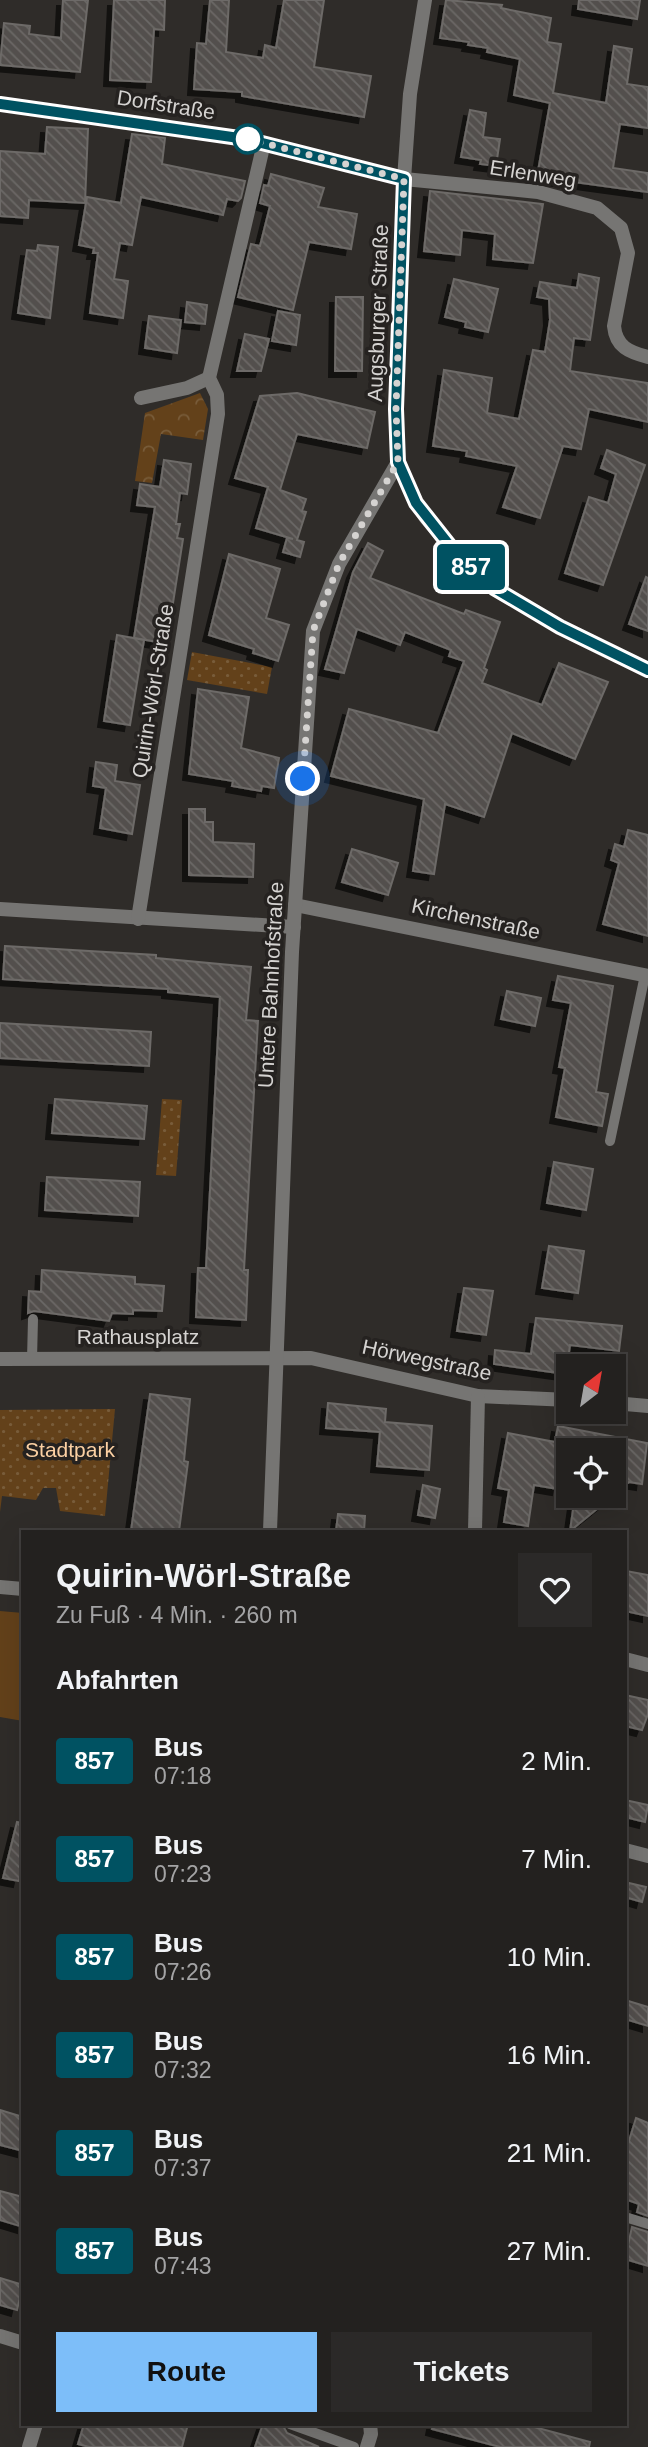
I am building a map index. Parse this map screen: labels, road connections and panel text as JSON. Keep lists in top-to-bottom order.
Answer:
{
  "streets": {
    "street": [
      "Dorfstraße",
      "Erlenweg",
      "Augsburger Straße",
      "Quirin-Wörl-Straße",
      "Kirchenstraße",
      "Untere Bahnhofstraße",
      "Rathausplatz",
      "Hörwegstraße"
    ]
  },
  "crossings": [
    ["Dorfstraße", "Erlenweg"],
    ["Dorfstraße", "Augsburger Straße"],
    ["Dorfstraße", "Quirin-Wörl-Straße"],
    ["Erlenweg", "Augsburger Straße"],
    ["Augsburger Straße", "Untere Bahnhofstraße"],
    ["Kirchenstraße", "Untere Bahnhofstraße"],
    ["Untere Bahnhofstraße", "Rathausplatz"],
    ["Untere Bahnhofstraße", "Hörwegstraße"],
    ["Rathausplatz", "Hörwegstraße"]
  ],
  "parks": ["Stadtpark"],
  "lines": ["bus line 857"],
  "north": "top right",
  "page": {
    "on_map": "857",
    "heading": [
      ["Quirin-Wörl-Straße", "Zu Fuß · 4 Min. · 260 m"],
      "Abfahrten"
    ],
    "list": [
      {
        "mark": "857",
        "name": "Bus",
        "note": "07:18",
        "value": "2 Min."
      },
      {
        "mark": "857",
        "name": "Bus",
        "note": "07:23",
        "value": "7 Min."
      },
      {
        "mark": "857",
        "name": "Bus",
        "note": "07:26",
        "value": "10 Min."
      },
      {
        "mark": "857",
        "name": "Bus",
        "note": "07:32",
        "value": "16 Min."
      },
      {
        "mark": "857",
        "name": "Bus",
        "note": "07:37",
        "value": "21 Min."
      },
      {
        "mark": "857",
        "name": "Bus",
        "note": "07:43",
        "value": "27 Min."
      }
    ],
    "buttons": ["Route", "Tickets"]
  }
}
